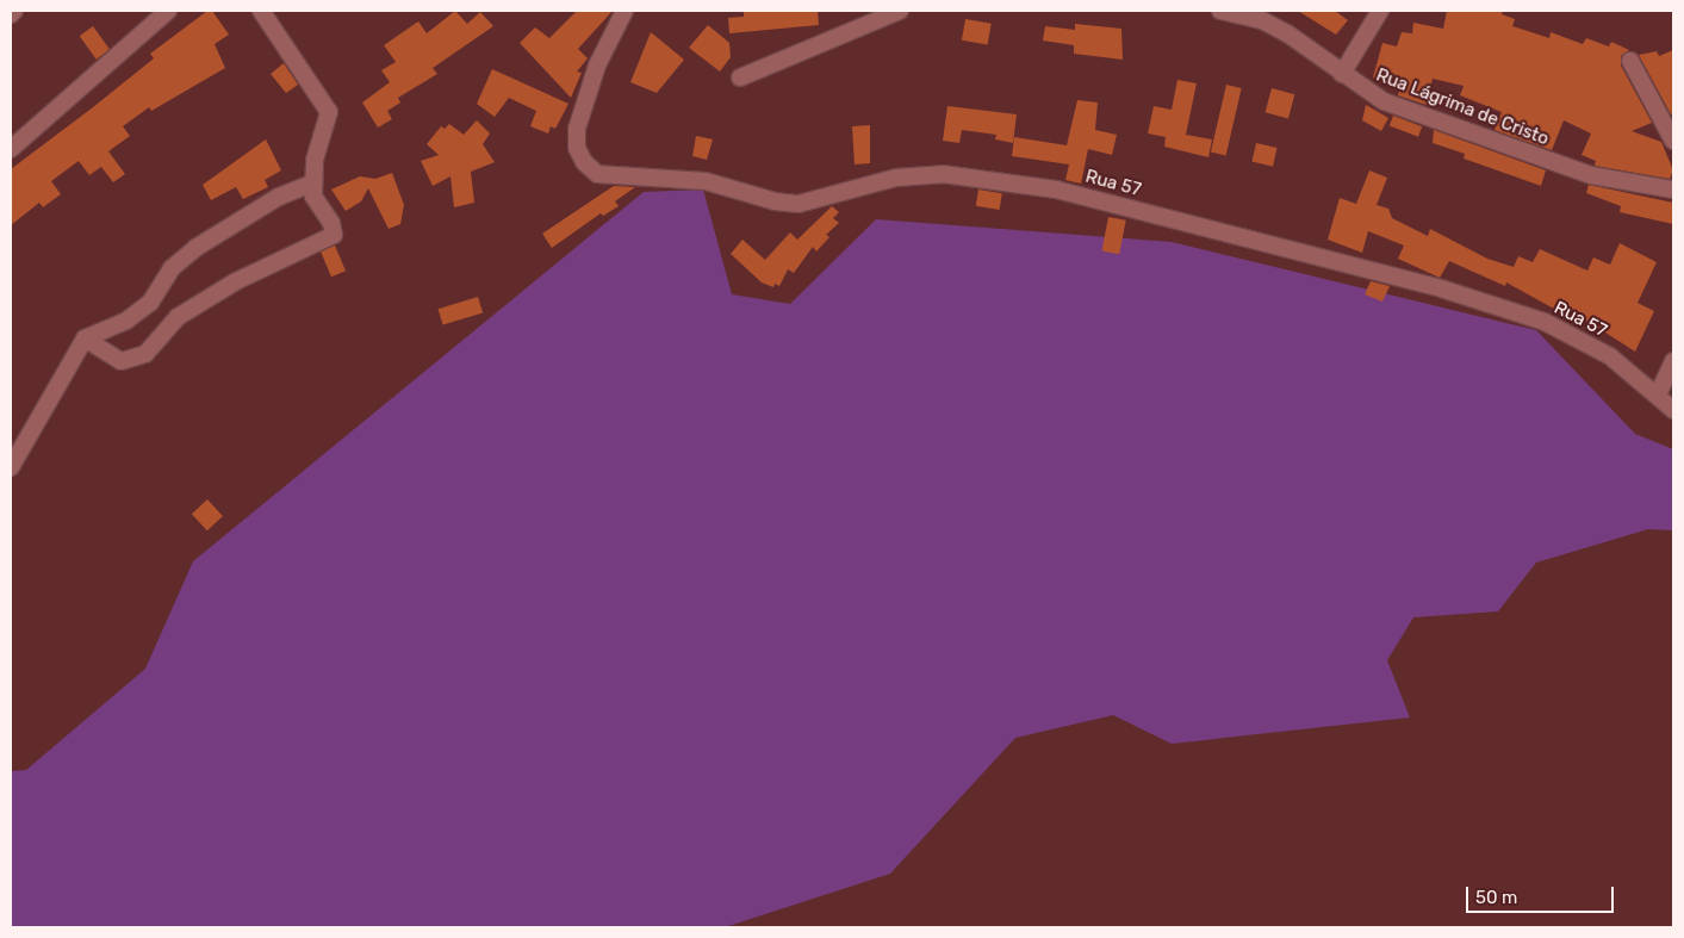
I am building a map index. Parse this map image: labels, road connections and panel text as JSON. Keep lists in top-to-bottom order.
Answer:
{
  "streets": {
    "street": ["Rua Lágrima de Cristo", "Rua 57"]
  },
  "scale_bar": "50 m"
}
